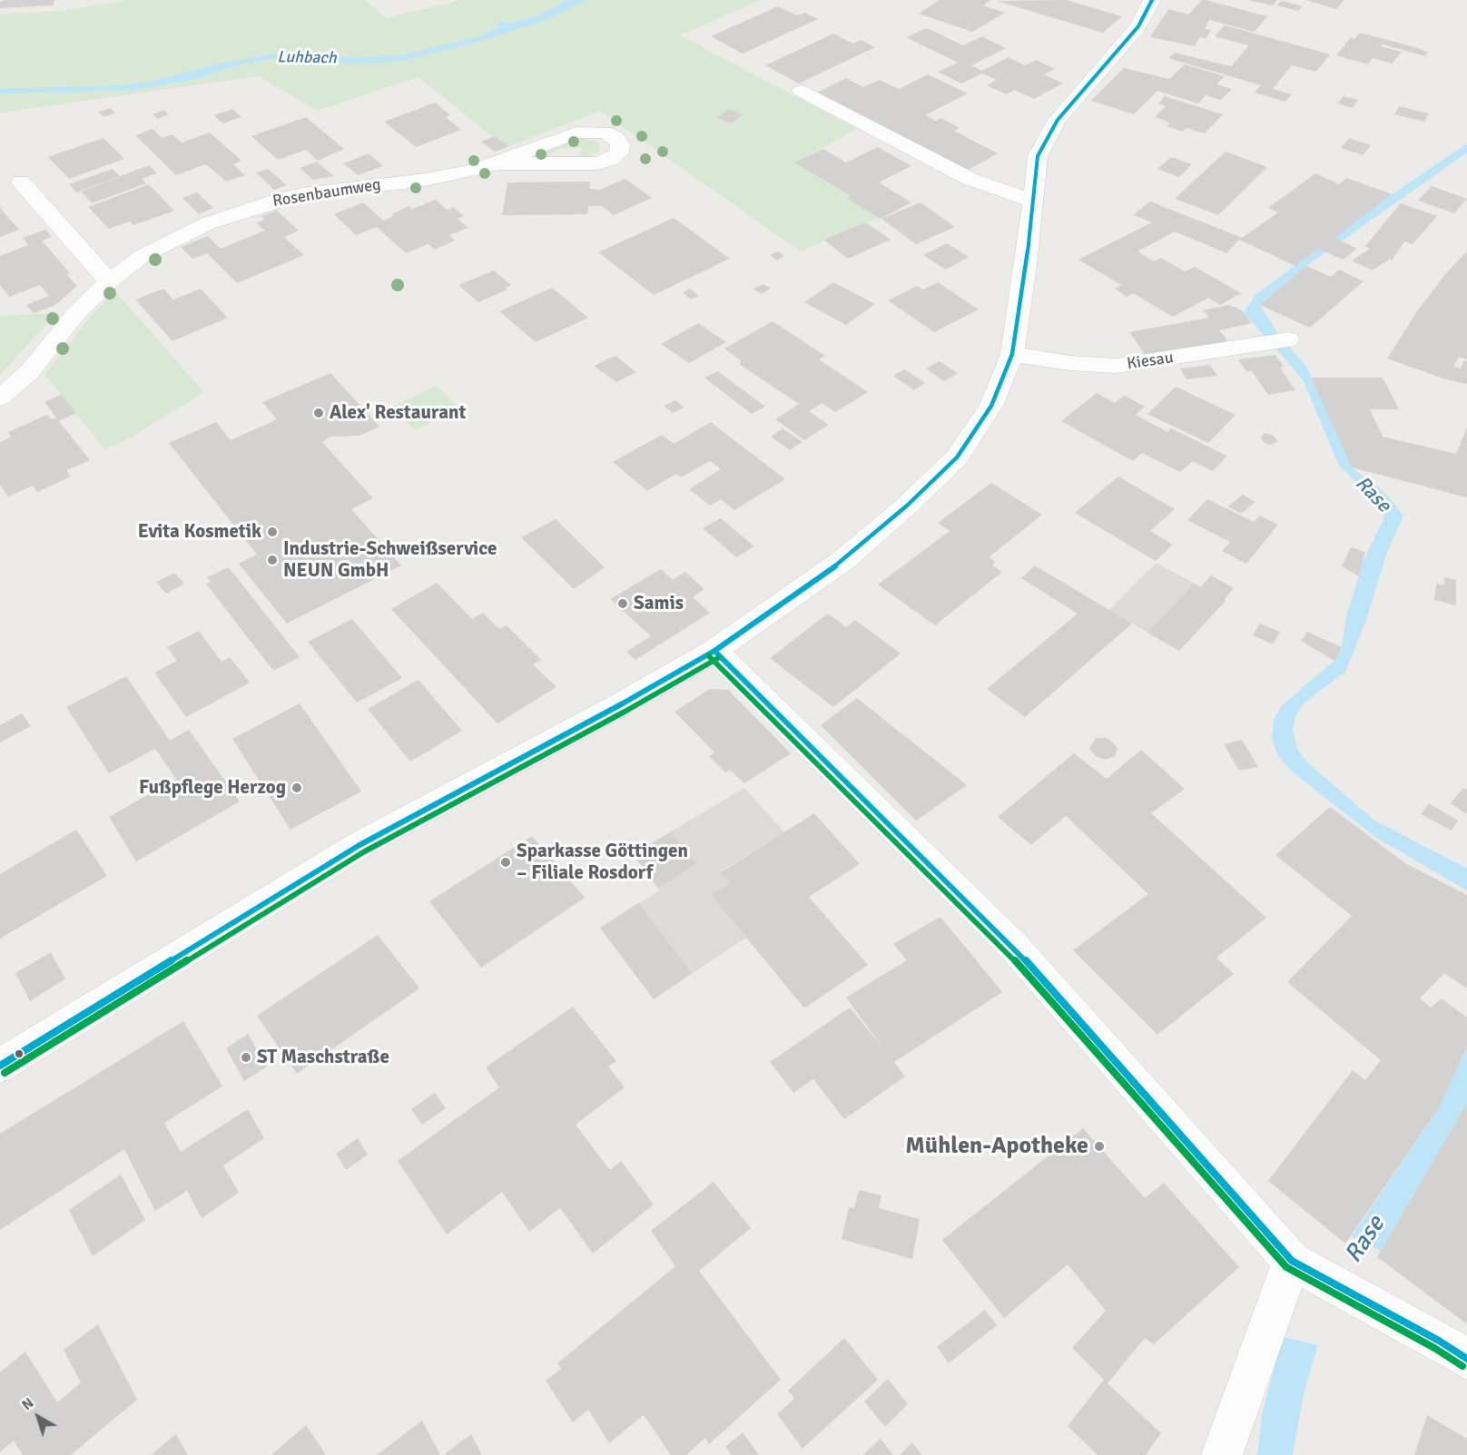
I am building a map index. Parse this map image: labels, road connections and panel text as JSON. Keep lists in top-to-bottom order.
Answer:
{
  "streets": {
    "street": ["Rosenbaumweg", "Kiesau"]
  },
  "water": ["Luhbach", "Rase"],
  "places": [
    "Alex' Restaurant",
    "Evita Kosmetik",
    "Industrie-Schweißservice NEUN GmbH",
    "Samis",
    "Fußpflege Herzog",
    "Sparkasse Göttingen – Filiale Rosdorf",
    "ST Maschstraße",
    "Mühlen-Apotheke"
  ],
  "north": "top left"
}
